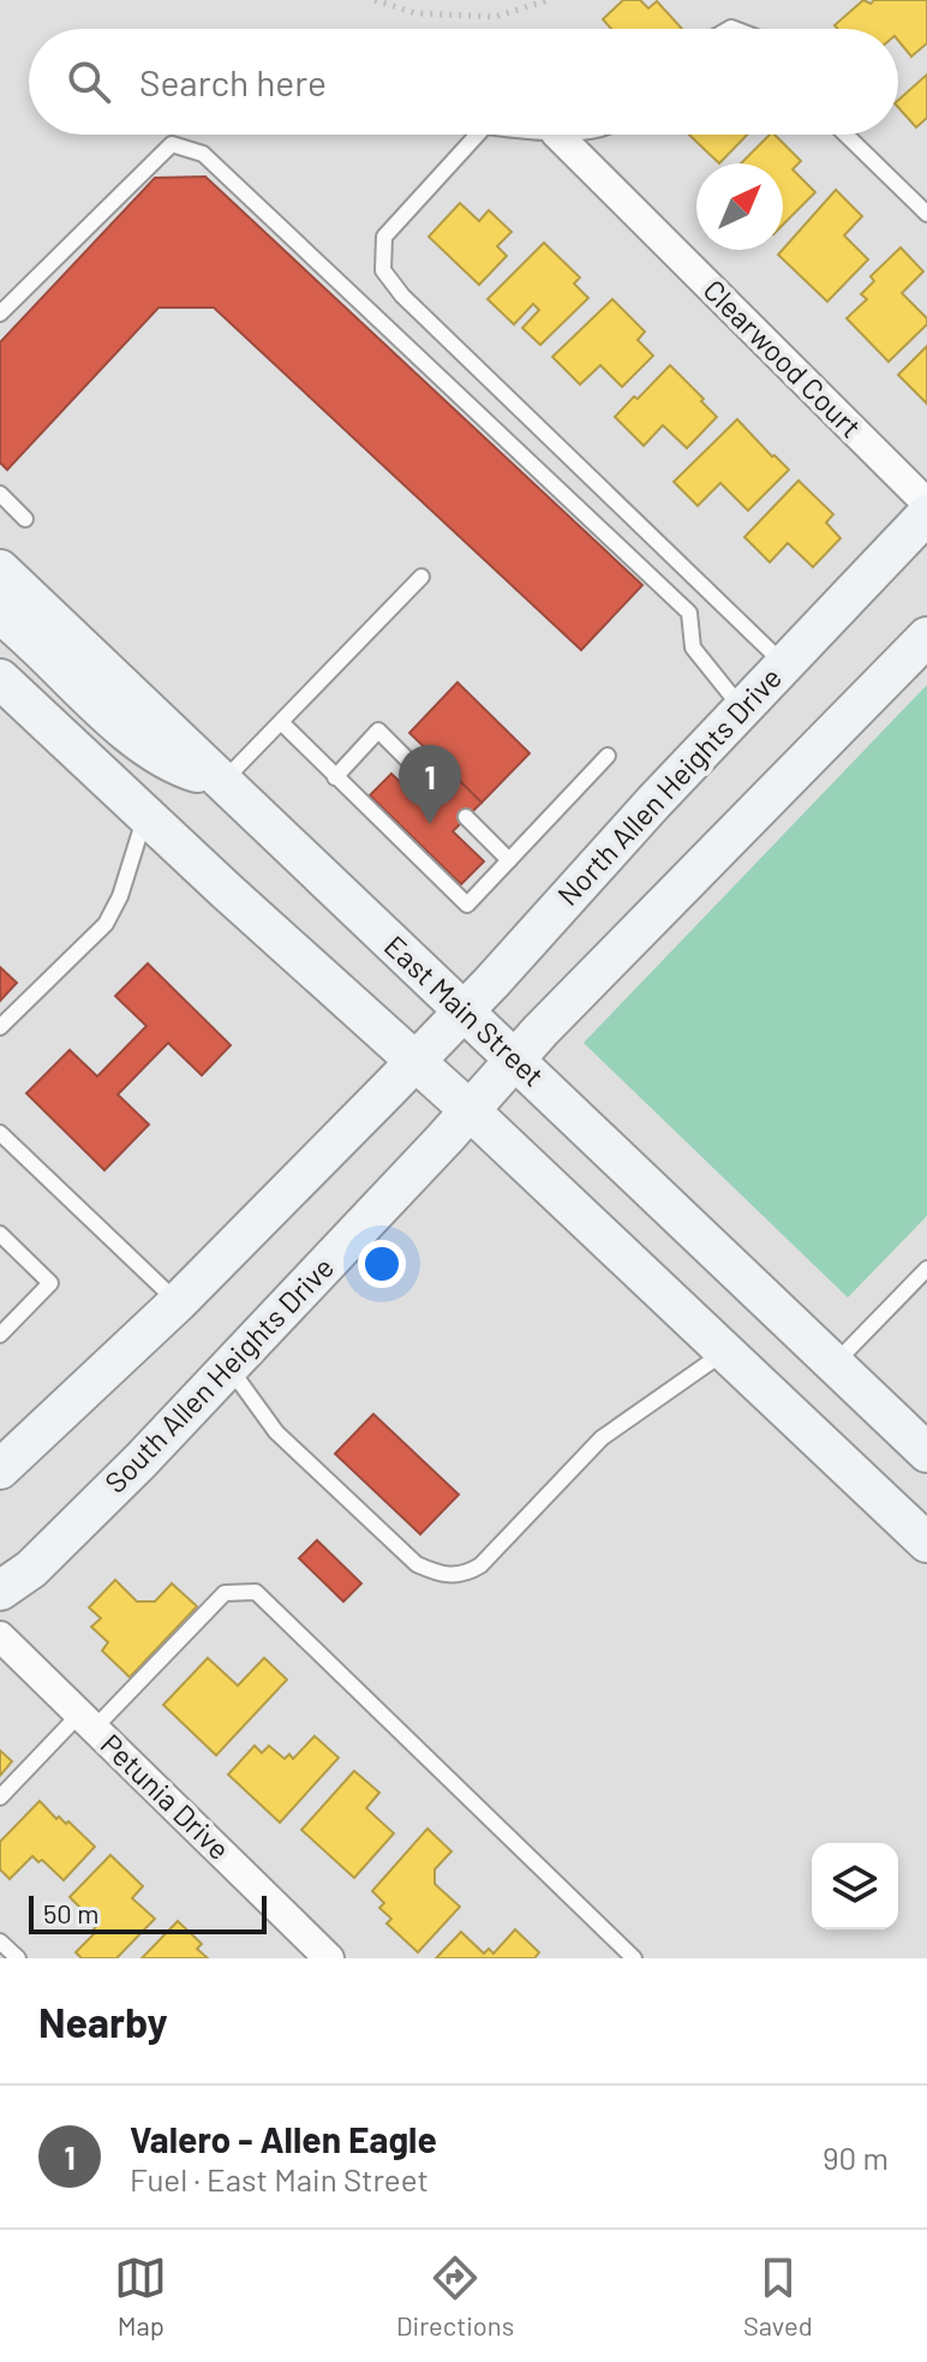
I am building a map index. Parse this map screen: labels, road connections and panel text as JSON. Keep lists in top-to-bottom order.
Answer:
{
  "streets": {
    "main road": ["North Allen Heights Drive", "East Main Street", "South Allen Heights Drive"],
    "street": ["Clearwood Court", "Petunia Drive"]
  },
  "crossings": [
    ["North Allen Heights Drive", "East Main Street"]
  ],
  "scale_bar": "50 m",
  "north": "top right",
  "page": {
    "search": "Search here",
    "pins": "1",
    "scale": "50 m",
    "heading": "Nearby",
    "list": [
      {
        "mark": "1",
        "name": "Valero - Allen Eagle",
        "note": "Fuel · East Main Street",
        "value": "90 m"
      }
    ],
    "nav": ["Map", "Directions", "Saved"]
  }
}
